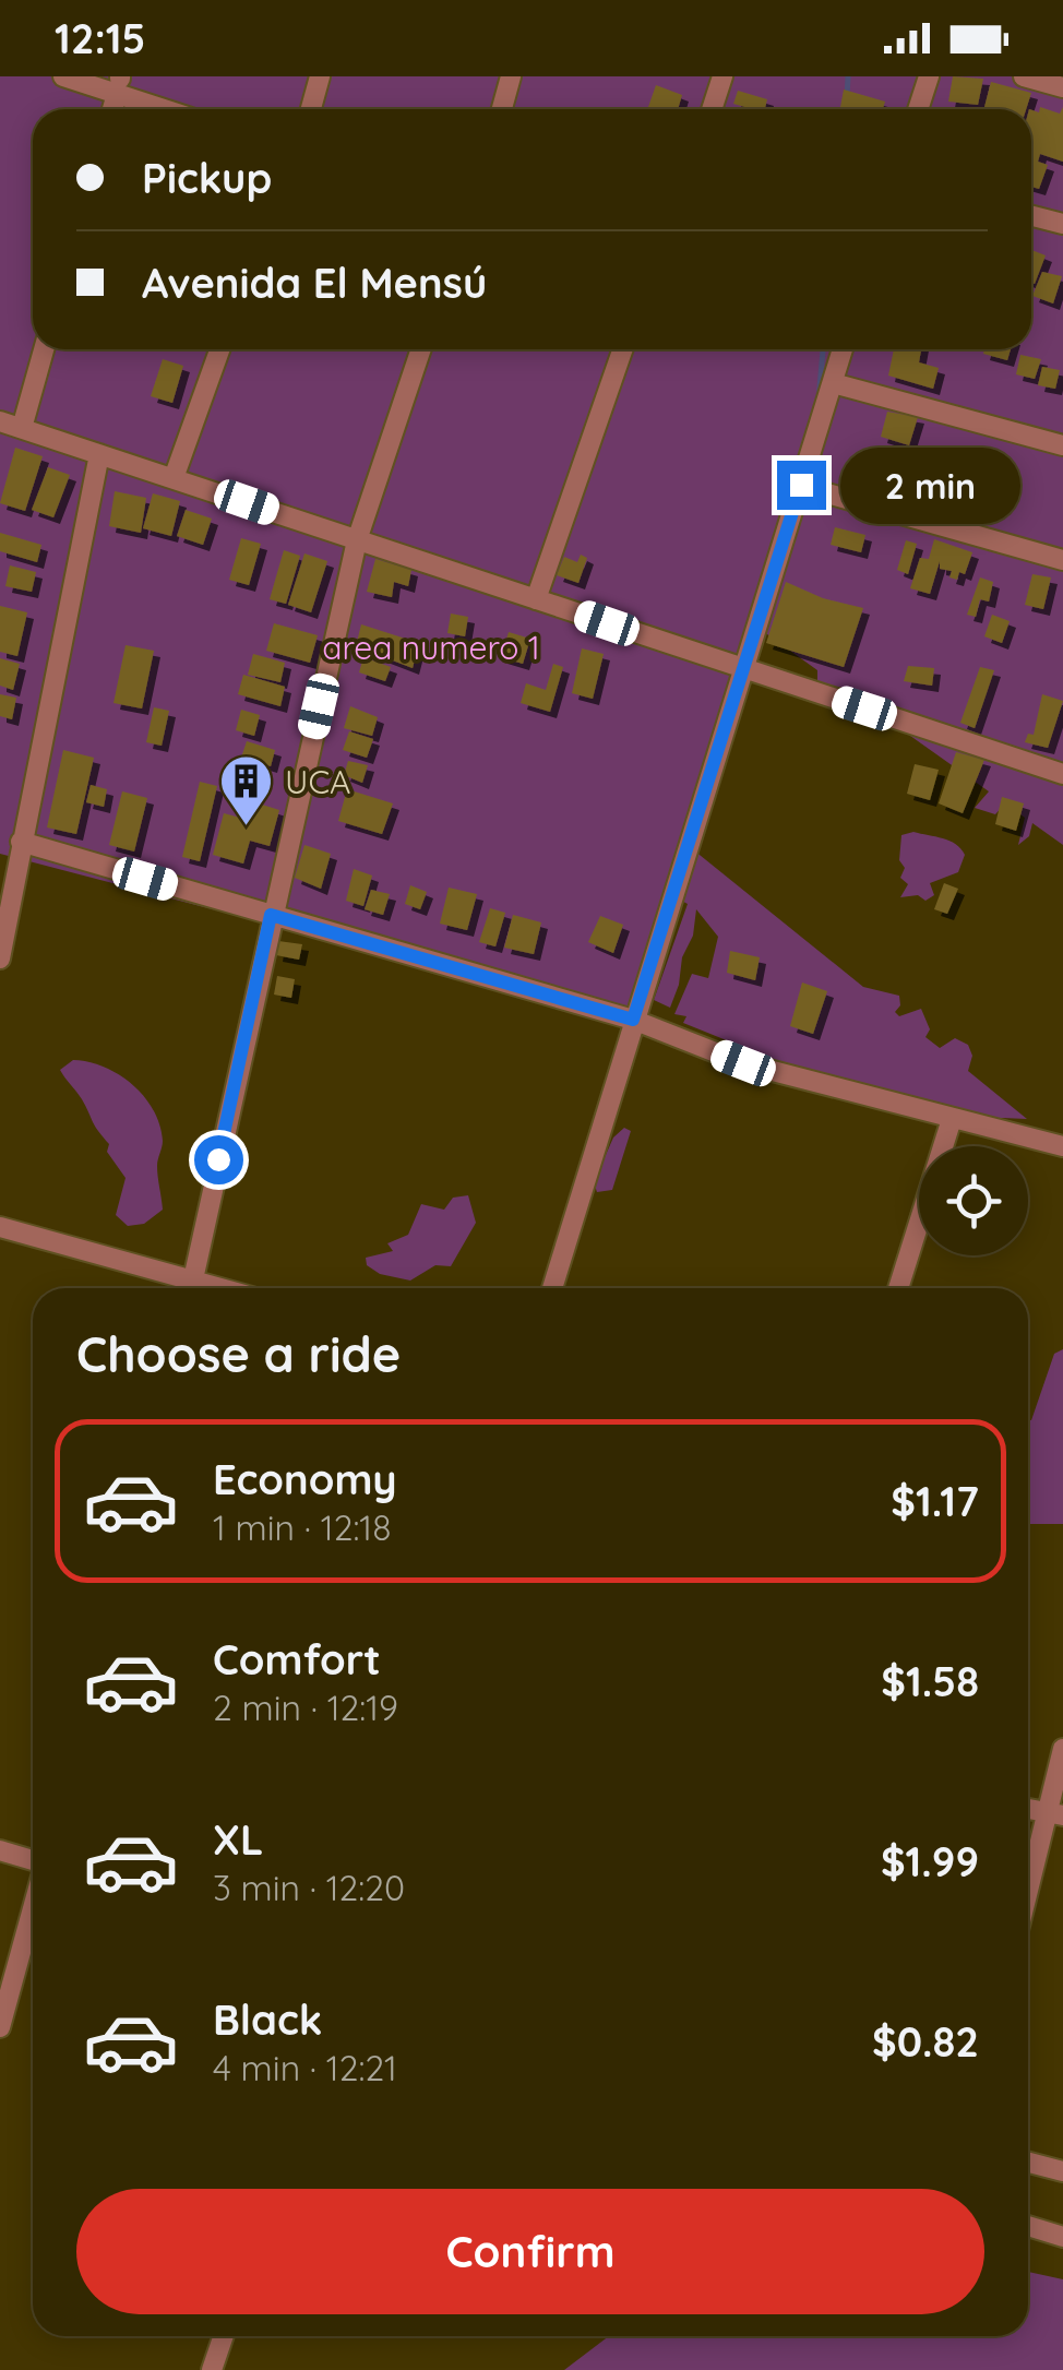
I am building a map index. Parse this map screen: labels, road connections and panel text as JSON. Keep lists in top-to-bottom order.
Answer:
{
  "parks": ["area numero 1"],
  "places": {
    "building": ["UCA"]
  },
  "page": {
    "status": "12:15",
    "banner": ["Pickup", "Avenida El Mensú"],
    "bubble": "2 min",
    "heading": "Choose a ride",
    "list": [
      {
        "name": "Economy",
        "note": "1 min · 12:18",
        "value": "$1.17"
      },
      {
        "name": "Comfort",
        "note": "2 min · 12:19",
        "value": "$1.58"
      },
      {
        "name": "XL",
        "note": "3 min · 12:20",
        "value": "$1.99"
      },
      {
        "name": "Black",
        "note": "4 min · 12:21",
        "value": "$0.82"
      }
    ],
    "buttons": "Confirm"
  }
}
